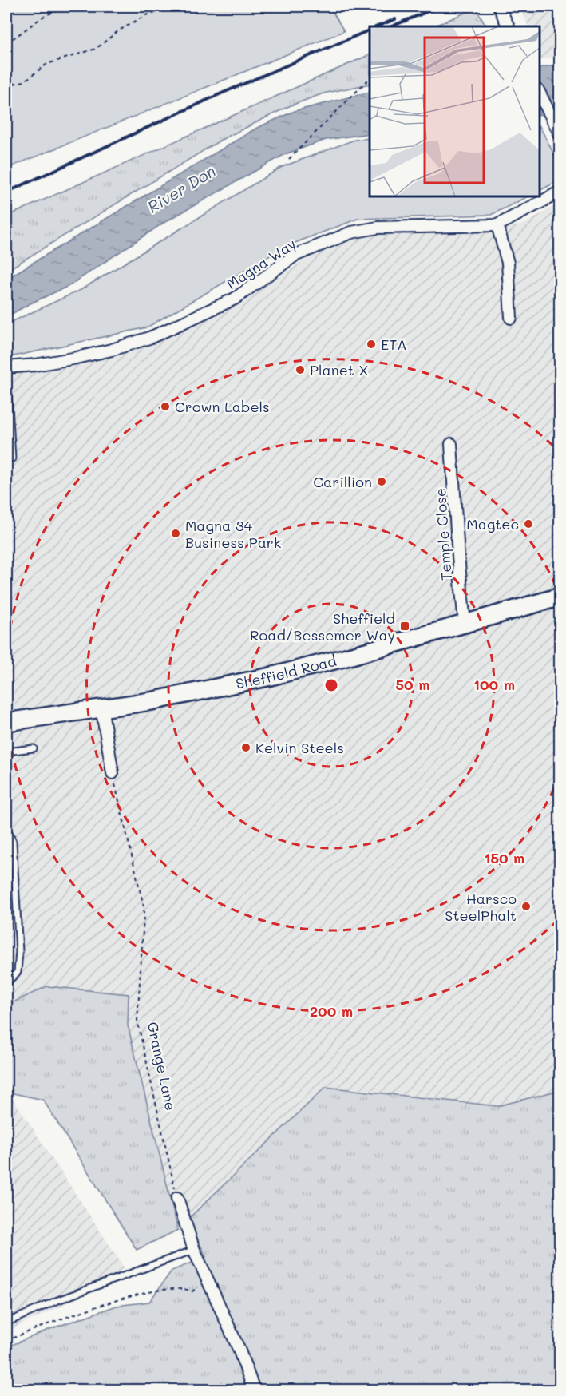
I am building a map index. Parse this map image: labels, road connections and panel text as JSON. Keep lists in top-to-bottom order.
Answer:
{
  "streets": {
    "main road": ["Sheffield Road"],
    "street": ["Magna Way", "Temple Close"],
    "path": ["Grange Lane"]
  },
  "crossings": [
    ["Temple Close", "Sheffield Road"]
  ],
  "water": ["River Don"],
  "places": {
    "other": [
      "ETA",
      "Planet X",
      "Crown Labels",
      "Carillion",
      "Magtec",
      "Magna 34 Business Park",
      "Kelvin Steels",
      "Harsco SteelPhalt"
    ],
    "transit": ["Sheffield Road/Bessemer Way"]
  },
  "rings": [
    "50 m",
    "100 m",
    "150 m",
    "200 m"
  ]
}
